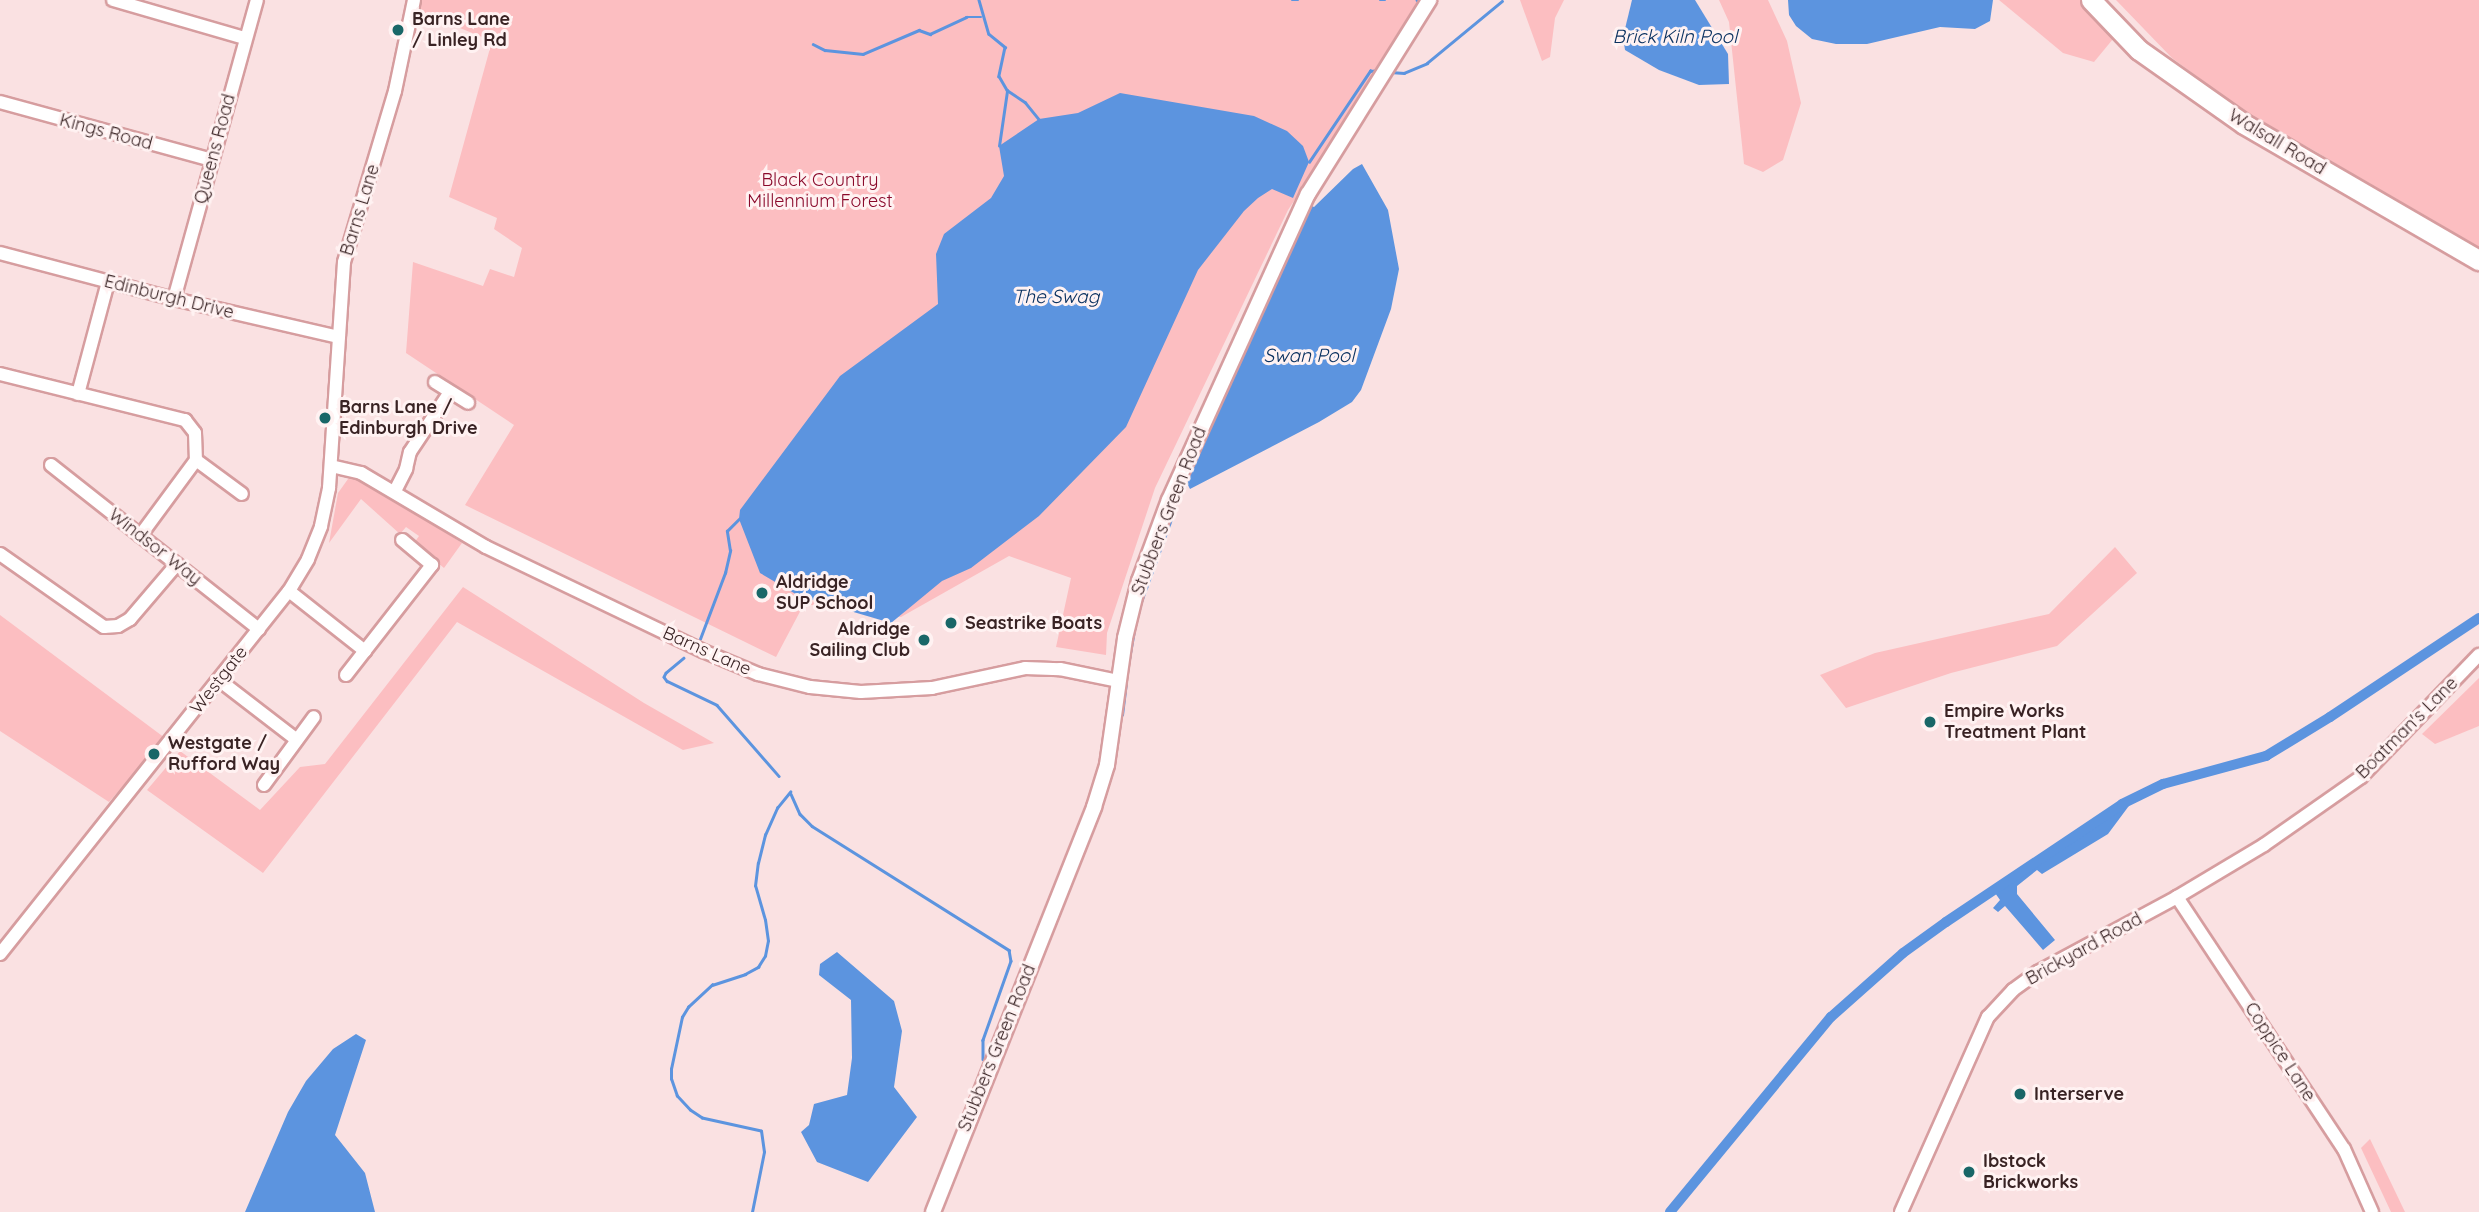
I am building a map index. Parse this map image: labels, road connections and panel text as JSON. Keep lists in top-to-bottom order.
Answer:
{
  "streets": {
    "highway": ["Walsall Road"],
    "street": [
      "Kings Road",
      "Queens Road",
      "Barns Lane",
      "Edinburgh Drive",
      "Stubbers Green Road",
      "Windsor Way",
      "Westgate",
      "Boatman's Lane",
      "Brickyard Road",
      "Coppice Lane"
    ]
  },
  "crossings": [
    ["Kings Road", "Queens Road"],
    ["Queens Road", "Edinburgh Drive"],
    ["Barns Lane", "Edinburgh Drive"],
    ["Barns Lane", "Stubbers Green Road"],
    ["Barns Lane", "Westgate"],
    ["Windsor Way", "Westgate"],
    ["Boatman's Lane", "Brickyard Road"],
    ["Brickyard Road", "Coppice Lane"]
  ],
  "water": ["Brick Kiln Pool", "The Swag", "Swan Pool"],
  "parks": ["Black Country Millennium Forest"],
  "places": [
    "Barns Lane / Linley Rd",
    "Barns Lane / Edinburgh Drive",
    "Aldridge SUP School",
    "Seastrike Boats",
    "Aldridge Sailing Club",
    "Empire Works Treatment Plant",
    "Westgate / Rufford Way",
    "Interserve",
    "Ibstock Brickworks"
  ]
}
